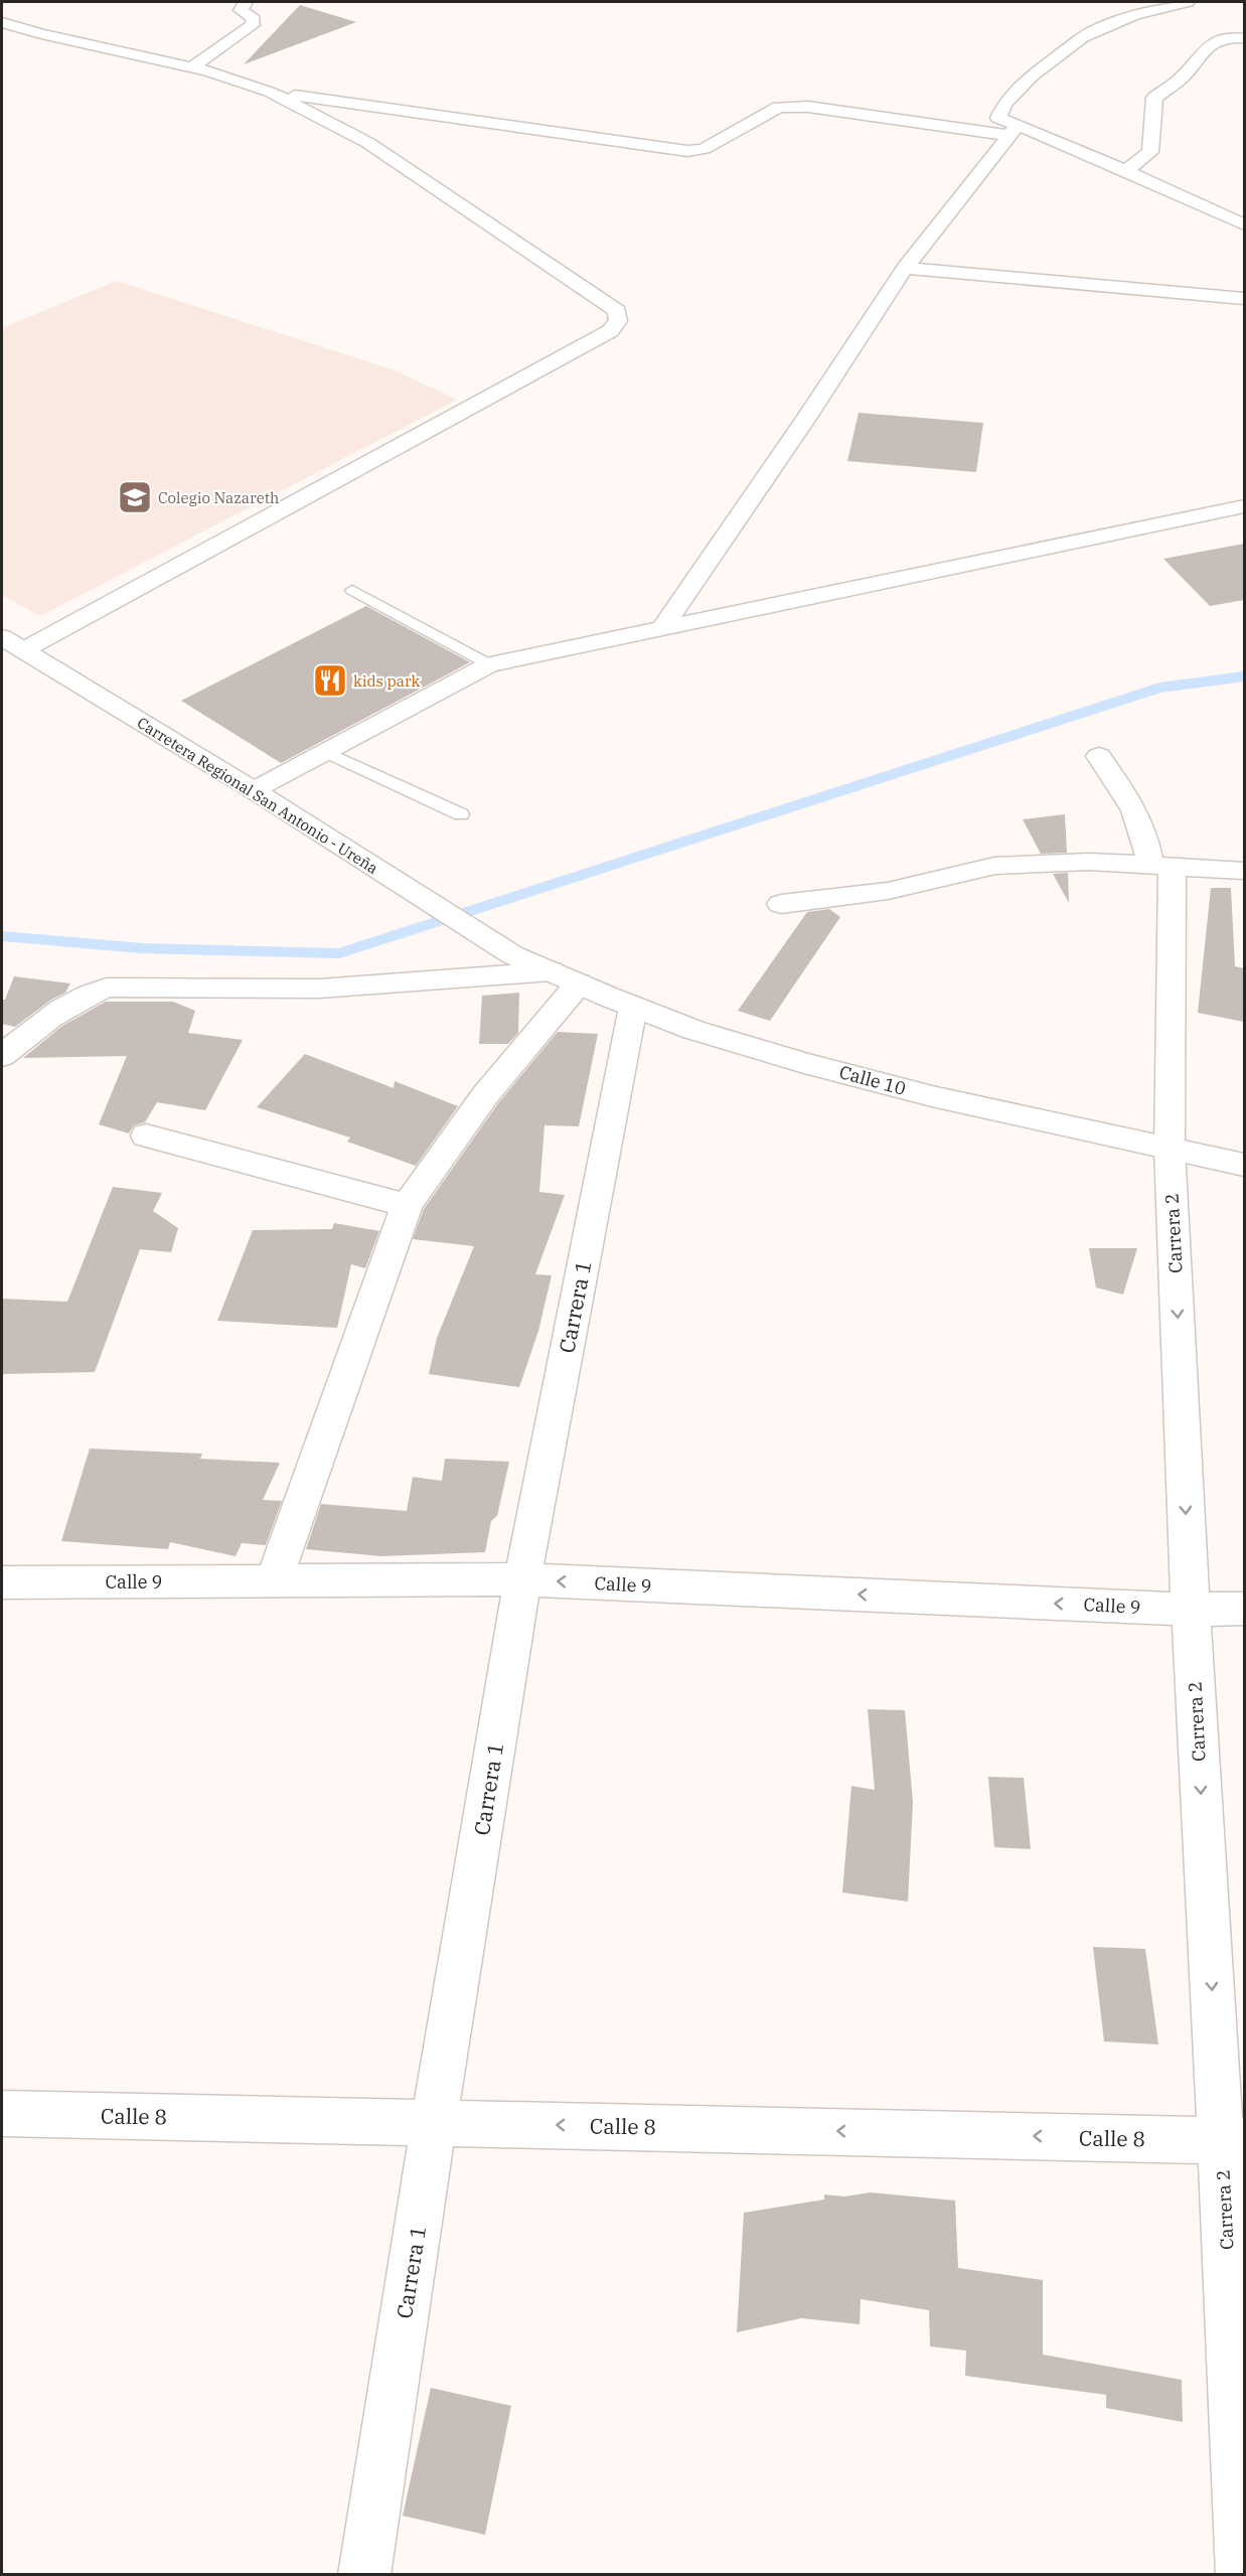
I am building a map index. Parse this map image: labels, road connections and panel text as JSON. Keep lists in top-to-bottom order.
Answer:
{
  "streets": {
    "street": [
      "Carretera Regional San Antonio - Ureña",
      "Calle 10",
      "Carrera 2",
      "Carrera 1",
      "Calle 9",
      "Calle 8"
    ]
  },
  "crossings": [
    ["Carretera Regional San Antonio - Ureña", "Calle 10"],
    ["Calle 10", "Carrera 2"],
    ["Calle 10", "Carrera 1"],
    ["Carrera 2", "Calle 9"],
    ["Carrera 2", "Calle 8"],
    ["Carrera 1", "Calle 9"],
    ["Carrera 1", "Calle 8"]
  ],
  "one_way": ["Carrera 2", "Calle 9", "Calle 8"],
  "places": {
    "school or university": ["Colegio Nazareth"],
    "restaurant": ["kids park"]
  }
}
